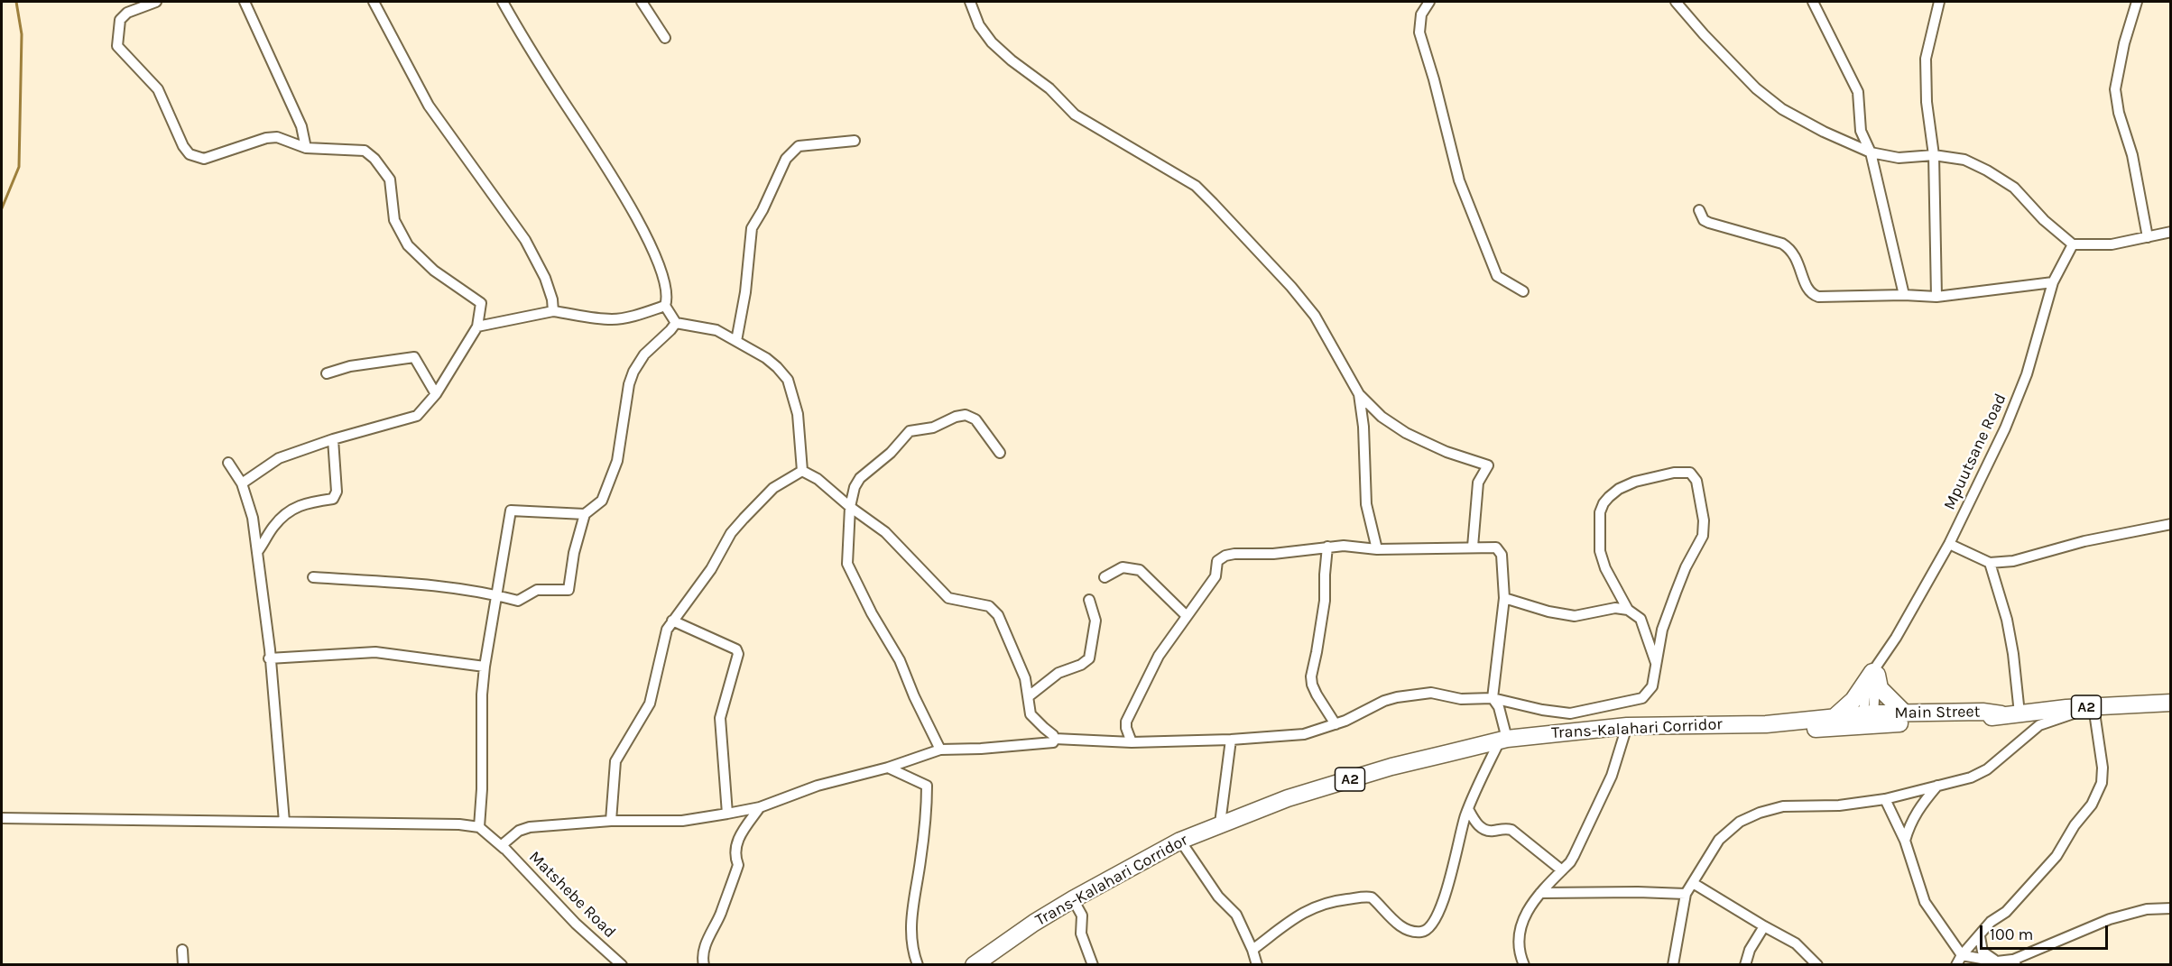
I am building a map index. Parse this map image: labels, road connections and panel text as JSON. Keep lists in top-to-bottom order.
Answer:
{
  "streets": {
    "highway": ["A2", "Main Street", "Trans-Kalahari Corridor"],
    "street": ["Mpuutsane Road"]
  },
  "crossings": [
    ["Main Street", "Trans-Kalahari Corridor"]
  ],
  "scale_bar": "100 m"
}
